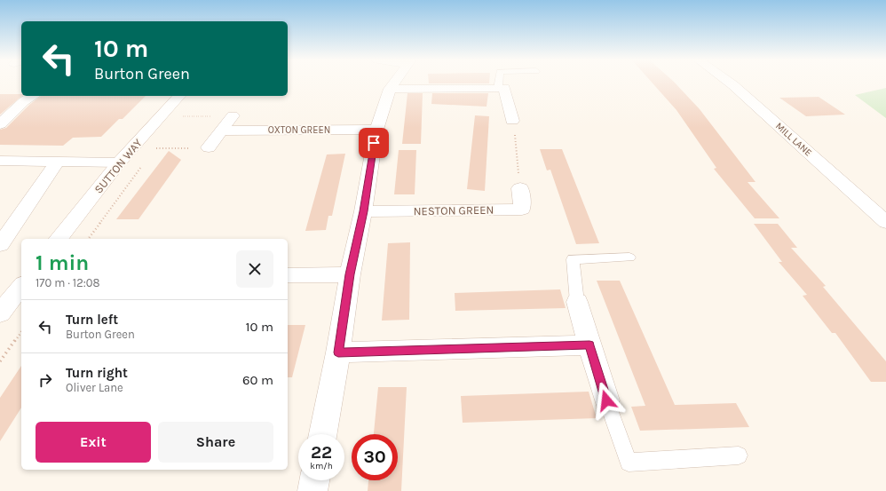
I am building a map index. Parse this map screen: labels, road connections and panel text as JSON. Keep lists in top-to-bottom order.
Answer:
{
  "streets": {
    "street": [
      "OXTON GREEN",
      "MILL LANE",
      "SUTTON WAY",
      "NESTON GREEN"
    ]
  },
  "page": {
    "turn": ["10 m", "Burton Green"],
    "heading": ["1 min", "170 m · 12:08"],
    "list": [
      {
        "name": "Turn left",
        "note": "Burton Green",
        "value": "10 m"
      },
      {
        "name": "Turn right",
        "note": "Oliver Lane",
        "value": "60 m"
      }
    ],
    "buttons": ["Exit", "Share"],
    "speed": "22 km/h",
    "limit": "30"
  }
}
